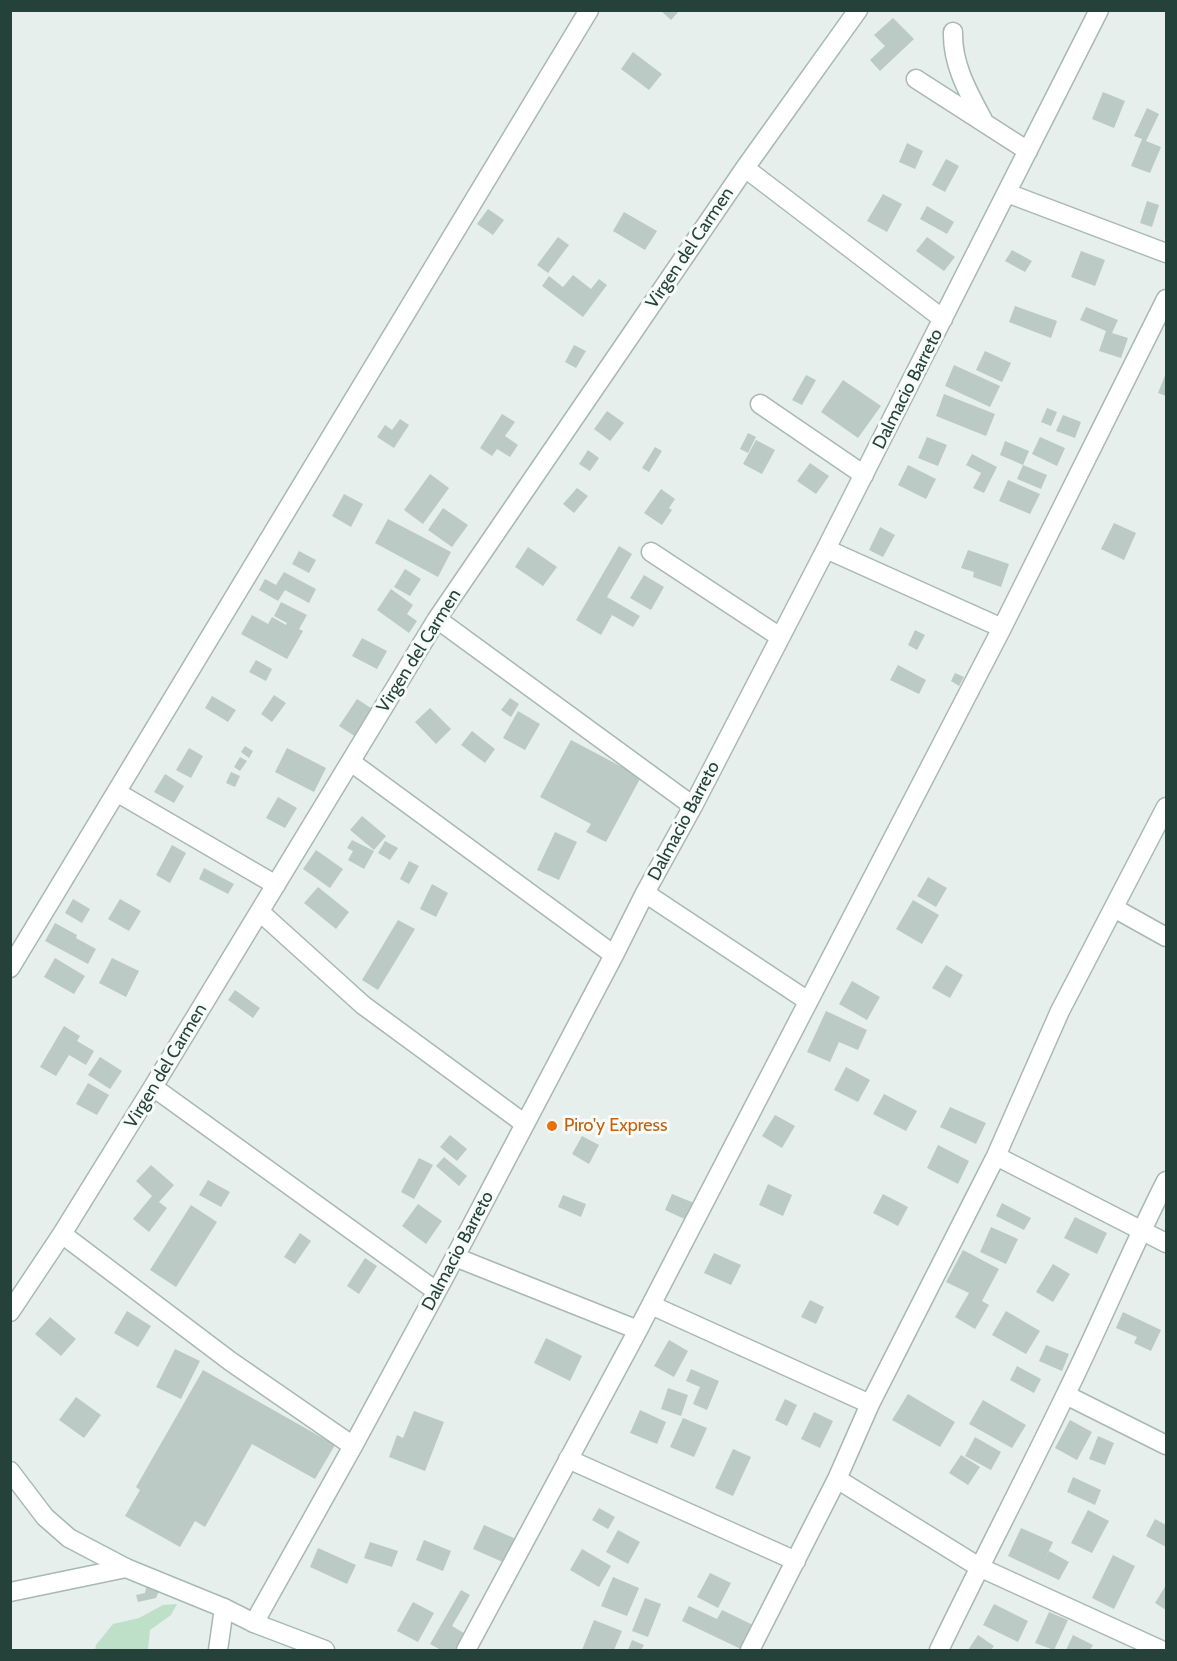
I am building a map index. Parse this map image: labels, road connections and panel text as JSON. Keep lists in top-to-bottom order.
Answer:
{
  "streets": {
    "street": ["Virgen del Carmen", "Dalmacio Barreto"]
  },
  "places": ["Piro'y Express"]
}
